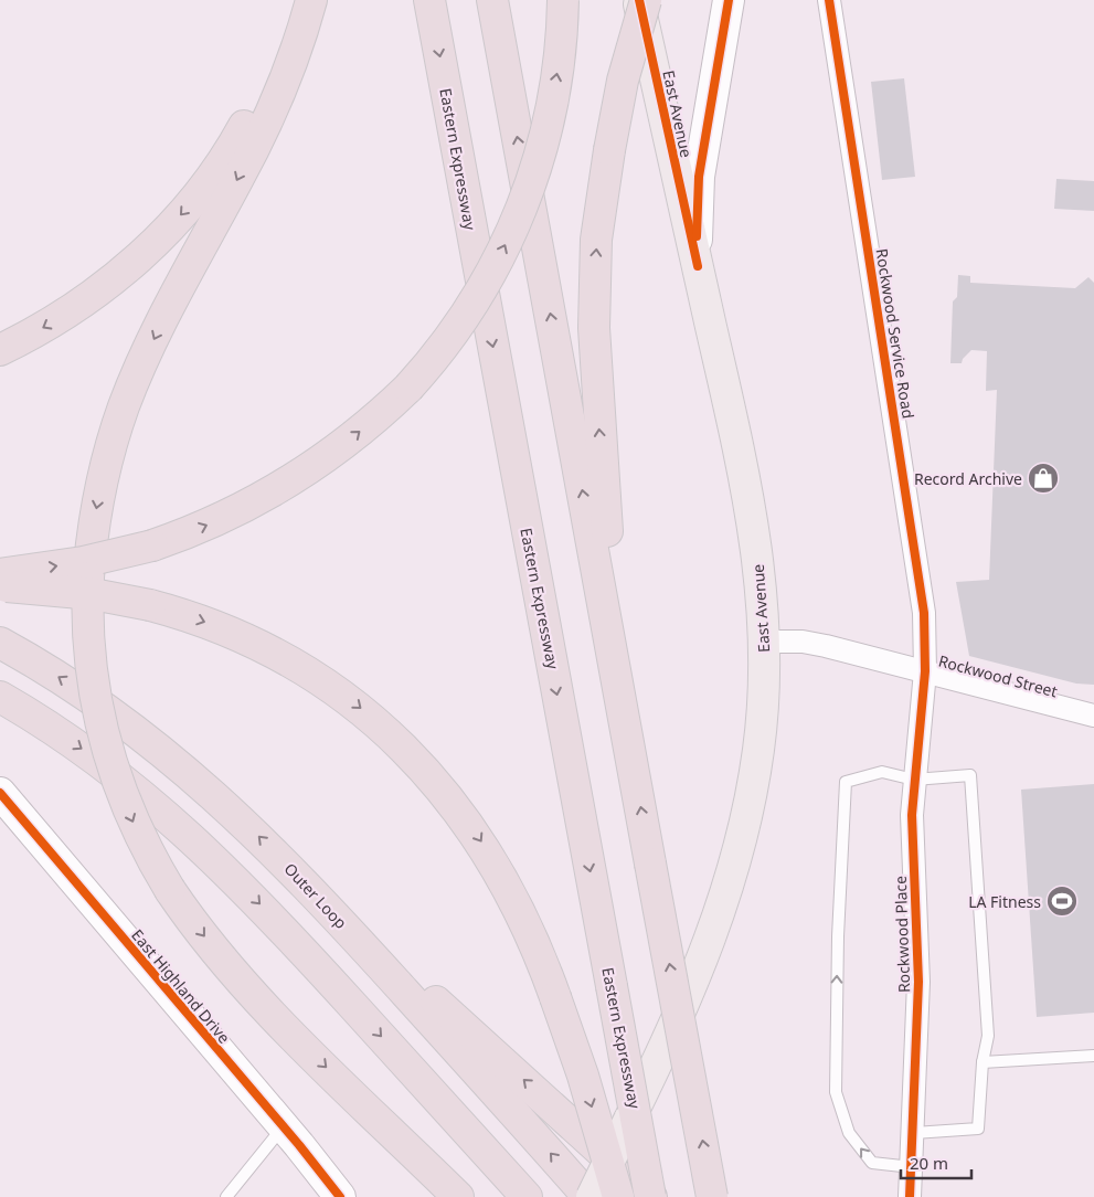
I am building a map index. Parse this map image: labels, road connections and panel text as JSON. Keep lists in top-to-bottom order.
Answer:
{
  "streets": {
    "highway": ["Eastern Expressway", "Outer Loop"],
    "main road": ["East Avenue"],
    "street": [
      "Rockwood Service Road",
      "Rockwood Street",
      "Rockwood Place",
      "East Highland Drive"
    ]
  },
  "crossings": [
    ["East Avenue", "Rockwood Street"],
    ["East Avenue", "Outer Loop"],
    ["Rockwood Service Road", "Rockwood Street"],
    ["Rockwood Service Road", "Rockwood Place"],
    ["Rockwood Street", "Rockwood Place"]
  ],
  "places": {
    "shop": ["Record Archive"],
    "sports": ["LA Fitness"]
  },
  "scale_bar": "20 m"
}
